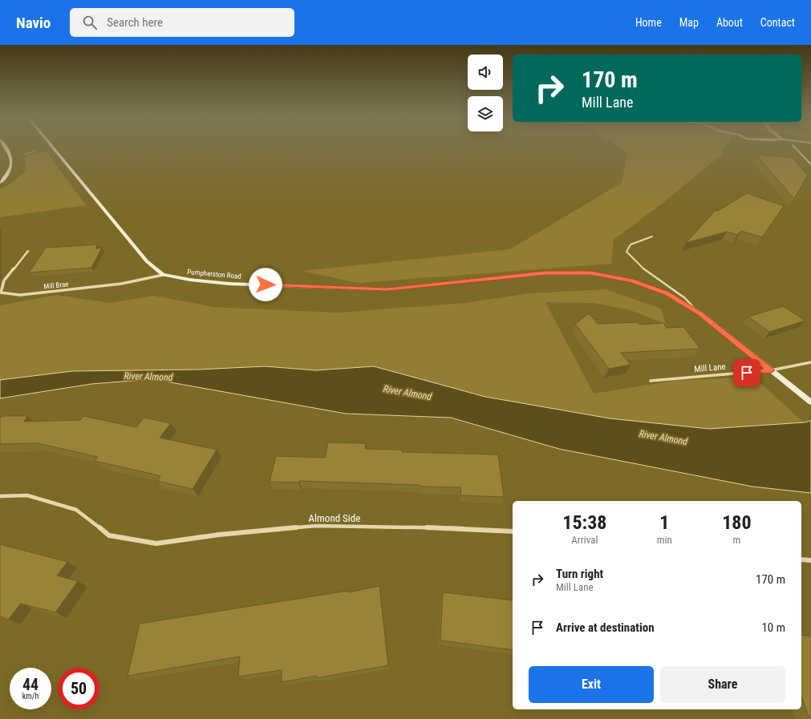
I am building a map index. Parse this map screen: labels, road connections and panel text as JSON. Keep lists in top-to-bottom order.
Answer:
{
  "streets": {
    "main road": ["Pumpherston Road"],
    "street": ["Mill Brae", "Mill Lane", "Almond Side"]
  },
  "crossings": [
    ["Pumpherston Road", "Mill Brae"],
    ["Pumpherston Road", "Mill Lane"]
  ],
  "water": ["River Almond"],
  "page": {
    "header": "Navio",
    "search": "Search here",
    "nav": [
      "Home",
      "Map",
      "About",
      "Contact"
    ],
    "turn": ["170 m", "Mill Lane"],
    "eta": [
      "15:38",
      "Arrival",
      "1",
      "min",
      "180",
      "m"
    ],
    "list": [
      {
        "name": "Turn right",
        "note": "Mill Lane",
        "value": "170 m"
      },
      {
        "name": "Arrive at destination",
        "value": "10 m"
      }
    ],
    "buttons": ["Exit", "Share"],
    "speed": "44 km/h",
    "limit": "50"
  }
}
